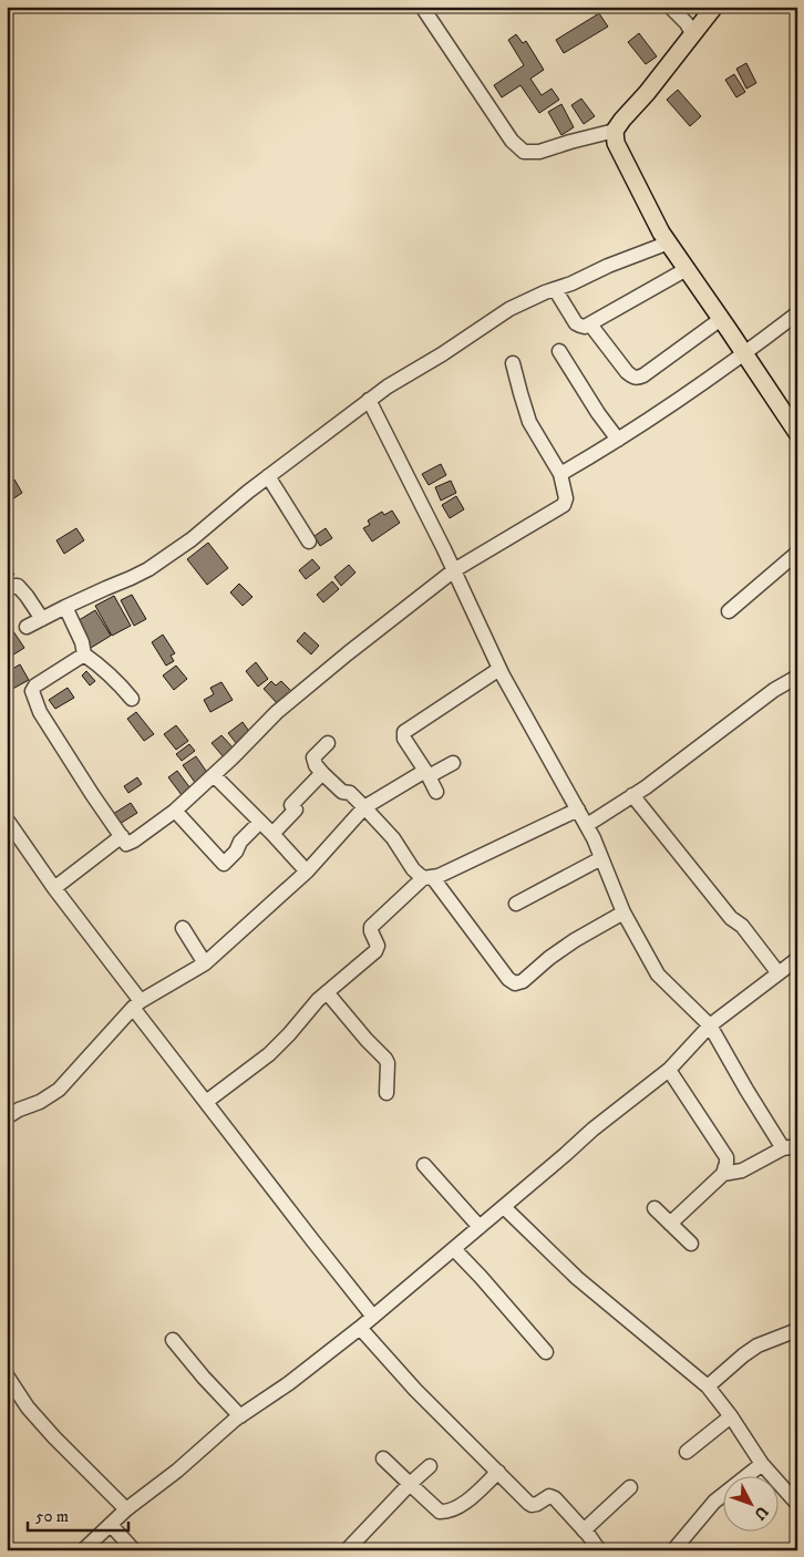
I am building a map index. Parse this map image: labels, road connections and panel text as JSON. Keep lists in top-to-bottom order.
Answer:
{
  "scale_bar": "50 m",
  "north": "bottom right"
}
